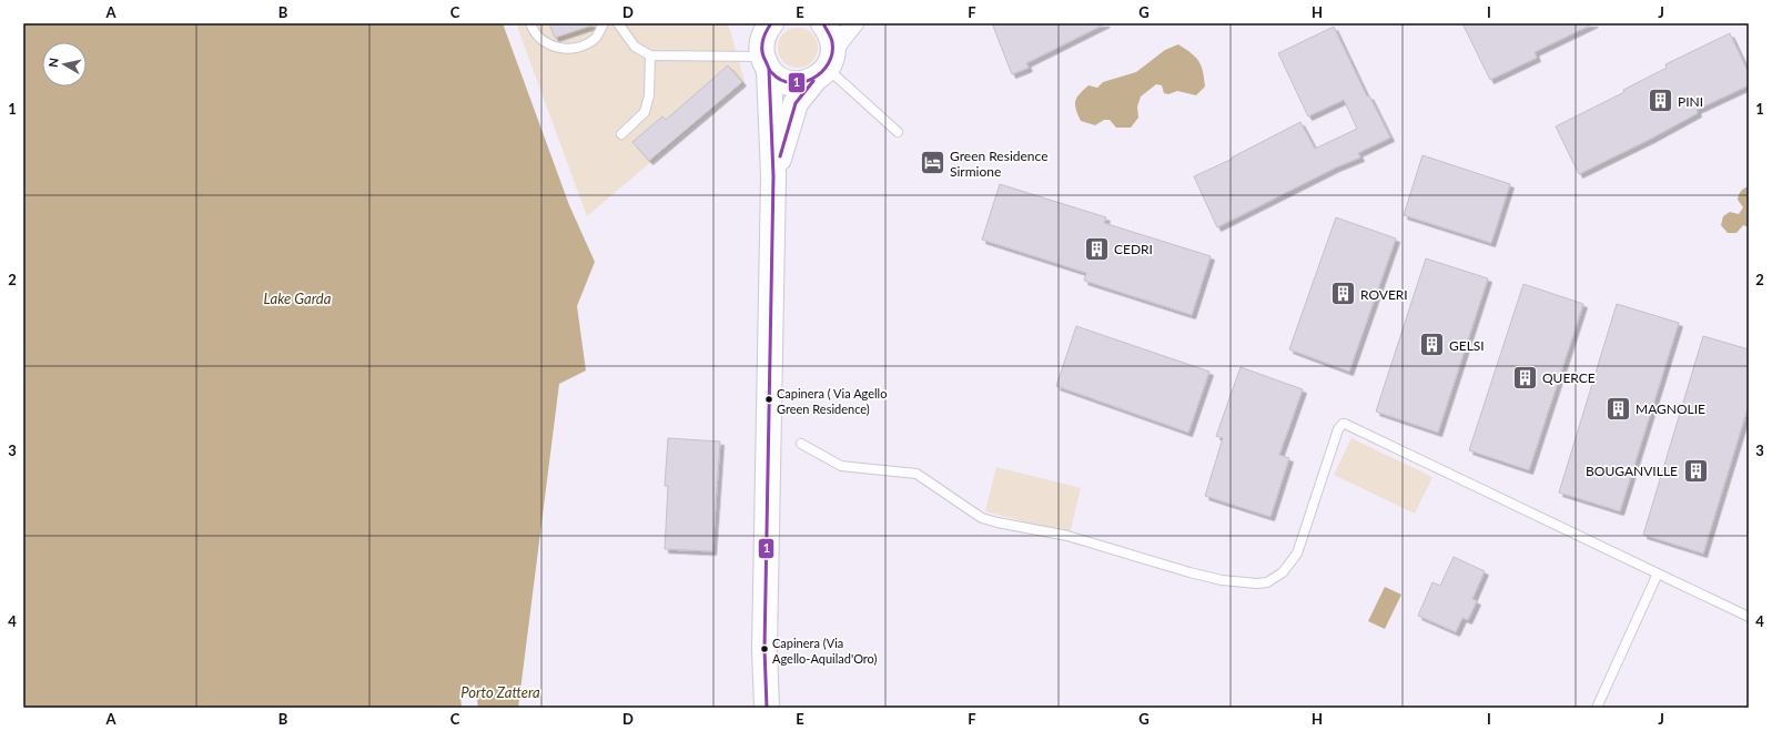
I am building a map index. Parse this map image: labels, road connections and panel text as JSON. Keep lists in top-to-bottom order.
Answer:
{
  "water": ["Lake Garda", "Porto Zattera"],
  "places": {
    "building": [
      "PINI",
      "CEDRI",
      "ROVERI",
      "GELSI",
      "QUERCE",
      "MAGNOLIE",
      "BOUGANVILLE"
    ],
    "hotel": ["Green Residence Sirmione"],
    "other": ["Capinera ( Via Agello Green Residence)", "Capinera (Via Agello-Aquilad'Oro)"]
  },
  "lines": ["transit line 1"],
  "north": "left",
  "grid": {
    "columns": [
      "A",
      "B",
      "C",
      "D",
      "E",
      "F",
      "G",
      "H",
      "I",
      "J"
    ],
    "rows": [
      "1",
      "2",
      "3",
      "4"
    ]
  }
}
